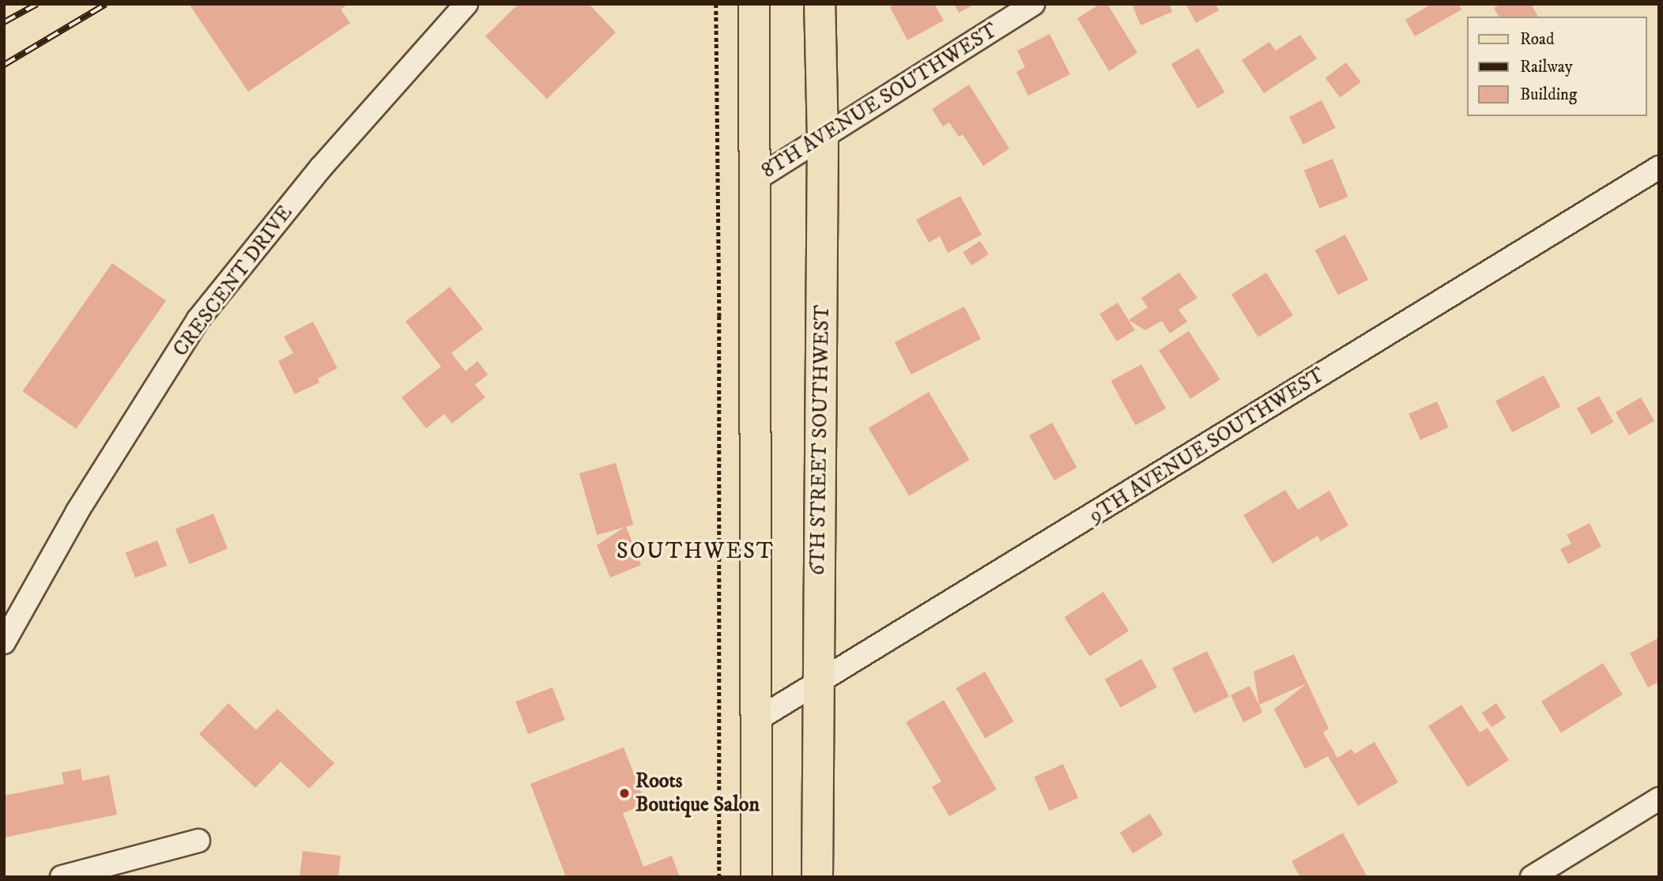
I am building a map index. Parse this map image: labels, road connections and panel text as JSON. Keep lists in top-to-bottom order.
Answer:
{
  "streets": {
    "main road": ["6TH STREET SOUTHWEST"],
    "street": ["8TH AVENUE SOUTHWEST", "CRESCENT DRIVE", "9TH AVENUE SOUTHWEST"]
  },
  "crossings": [
    ["8TH AVENUE SOUTHWEST", "6TH STREET SOUTHWEST"],
    ["6TH STREET SOUTHWEST", "9TH AVENUE SOUTHWEST"]
  ],
  "districts": ["SOUTHWEST"],
  "places": ["Roots Boutique Salon"],
  "legend": ["Road", "Railway", "Building"]
}
